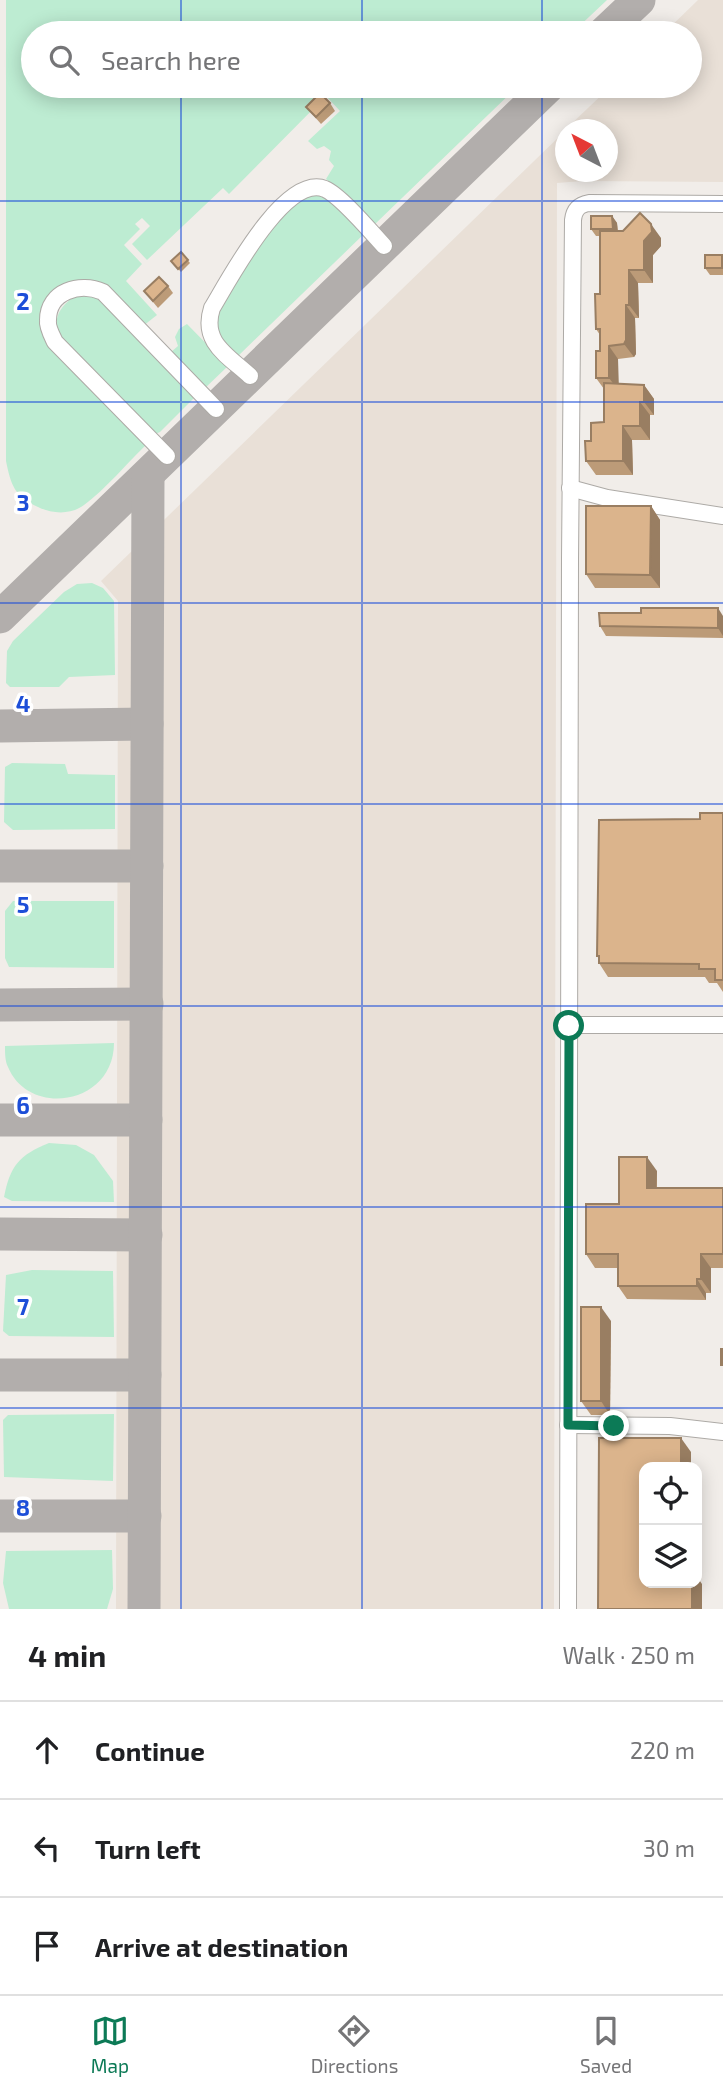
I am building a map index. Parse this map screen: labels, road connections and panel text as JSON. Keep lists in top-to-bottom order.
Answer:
{
  "north": "top left",
  "page": {
    "search": "Search here",
    "heading": ["4 min", "Walk · 250 m"],
    "list": [
      ["Continue", "220 m"],
      ["Turn left", "30 m"],
      "Arrive at destination"
    ],
    "nav": ["Map", "Directions", "Saved"]
  },
  "grid": {
    "rows": [
      "2",
      "3",
      "4",
      "5",
      "6",
      "7",
      "8"
    ]
  }
}
